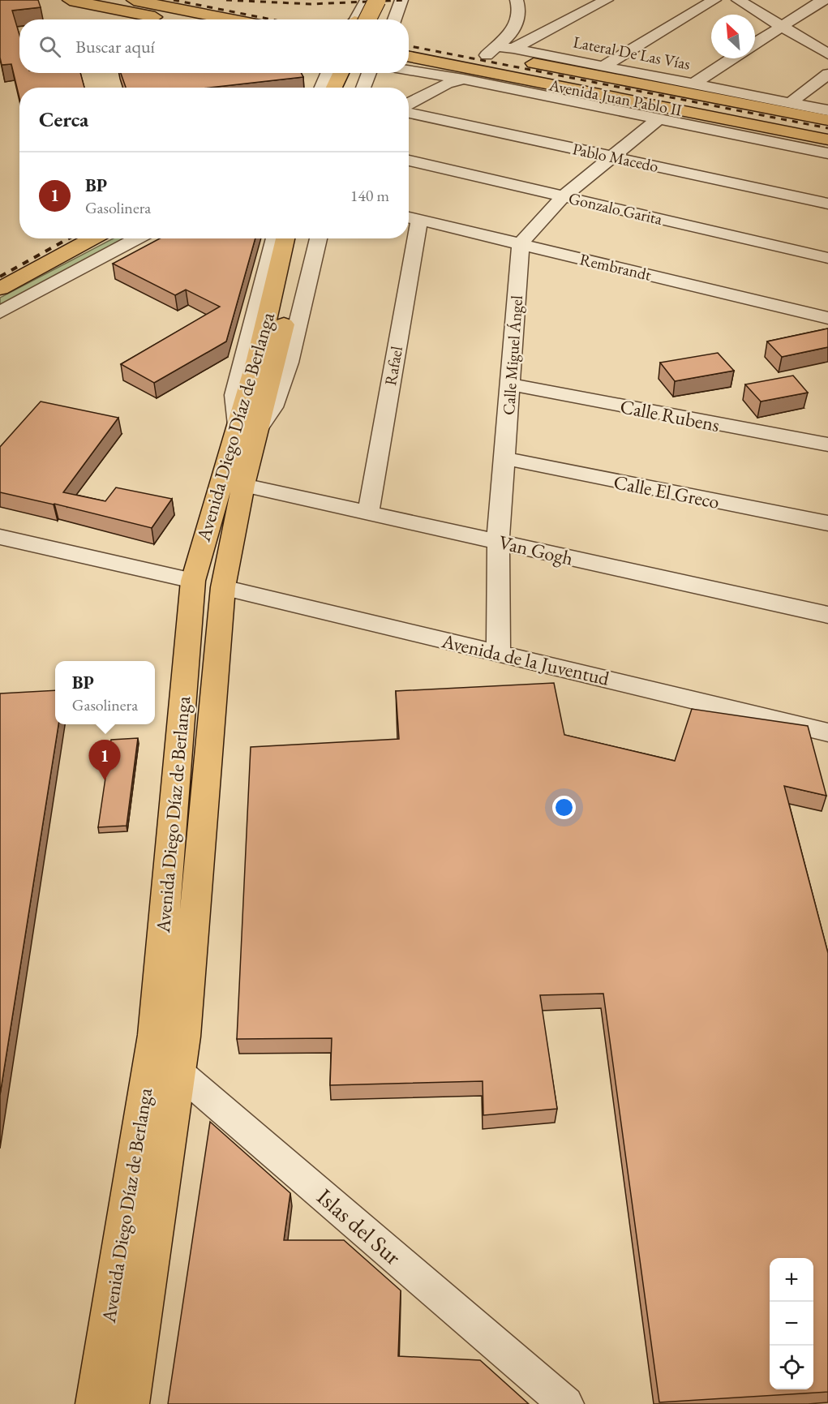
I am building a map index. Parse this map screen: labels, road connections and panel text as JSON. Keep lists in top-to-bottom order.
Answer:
{
  "streets": {
    "main road": ["Avenida Juan Pablo II", "Avenida Diego Díaz de Berlanga"],
    "street": [
      "Lateral De Las Vías",
      "Pablo Macedo",
      "Gonzalo Garita",
      "Rembrandt",
      "Calle Miguel Ángel",
      "Rafael",
      "Calle Rubens",
      "Calle El Greco",
      "Van Gogh",
      "Avenida de la Juventud",
      "Islas del Sur"
    ]
  },
  "crossings": [
    ["Lateral De Las Vías", "Avenida Juan Pablo II"],
    ["Rembrandt", "Calle Miguel Ángel"],
    ["Rembrandt", "Rafael"],
    ["Calle Miguel Ángel", "Calle Rubens"],
    ["Calle Miguel Ángel", "Calle El Greco"],
    ["Calle Miguel Ángel", "Van Gogh"],
    ["Calle Miguel Ángel", "Avenida de la Juventud"],
    ["Rafael", "Van Gogh"],
    ["Avenida Diego Díaz de Berlanga", "Van Gogh"],
    ["Avenida Diego Díaz de Berlanga", "Avenida de la Juventud"],
    ["Avenida Diego Díaz de Berlanga", "Islas del Sur"]
  ],
  "north": "top left",
  "page": {
    "search": "Buscar aquí",
    "heading": "Cerca",
    "list": [
      {
        "mark": "1",
        "name": "BP",
        "note": "Gasolinera",
        "value": "140 m"
      }
    ],
    "popup": ["BP", "Gasolinera"],
    "pins": "1",
    "map_buttons": ["+", "−"]
  }
}
